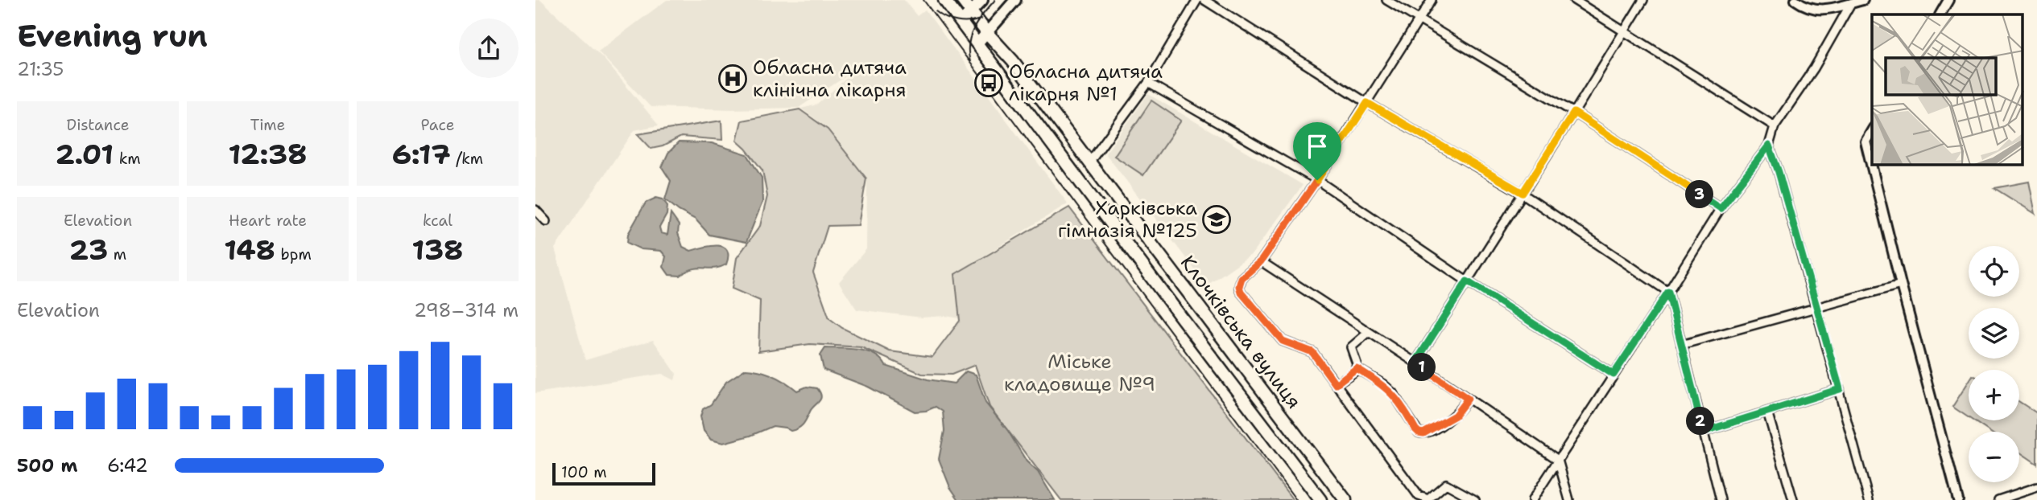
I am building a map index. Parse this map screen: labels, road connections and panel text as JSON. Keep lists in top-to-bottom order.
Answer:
{
  "streets": {
    "main road": ["Клочківська вулиця"]
  },
  "parks": ["Міське кладовище №9"],
  "places": {
    "hospital": ["Обласна дитяча клінічна лікарня"],
    "bus stop": ["Обласна дитяча лікарня №1"],
    "school or university": ["Харківська гімназія №125"]
  },
  "scale_bar": "100 m",
  "page": {
    "heading": ["Evening run", "21:35"],
    "stats": [
      ["Distance", "2.01 km"],
      ["Time", "12:38"],
      ["Pace", "6:17 /km"],
      ["Elevation", "23 m"],
      ["Heart rate", "148 bpm"],
      ["kcal", "138"]
    ],
    "pins": ["3", "1", "2"],
    "map_buttons": ["+", "−"],
    "chart": ["Elevation", "298–314 m"],
    "list": [
      {
        "name": "500 m",
        "note": "6:42"
      }
    ],
    "scale": "100 m"
  }
}
